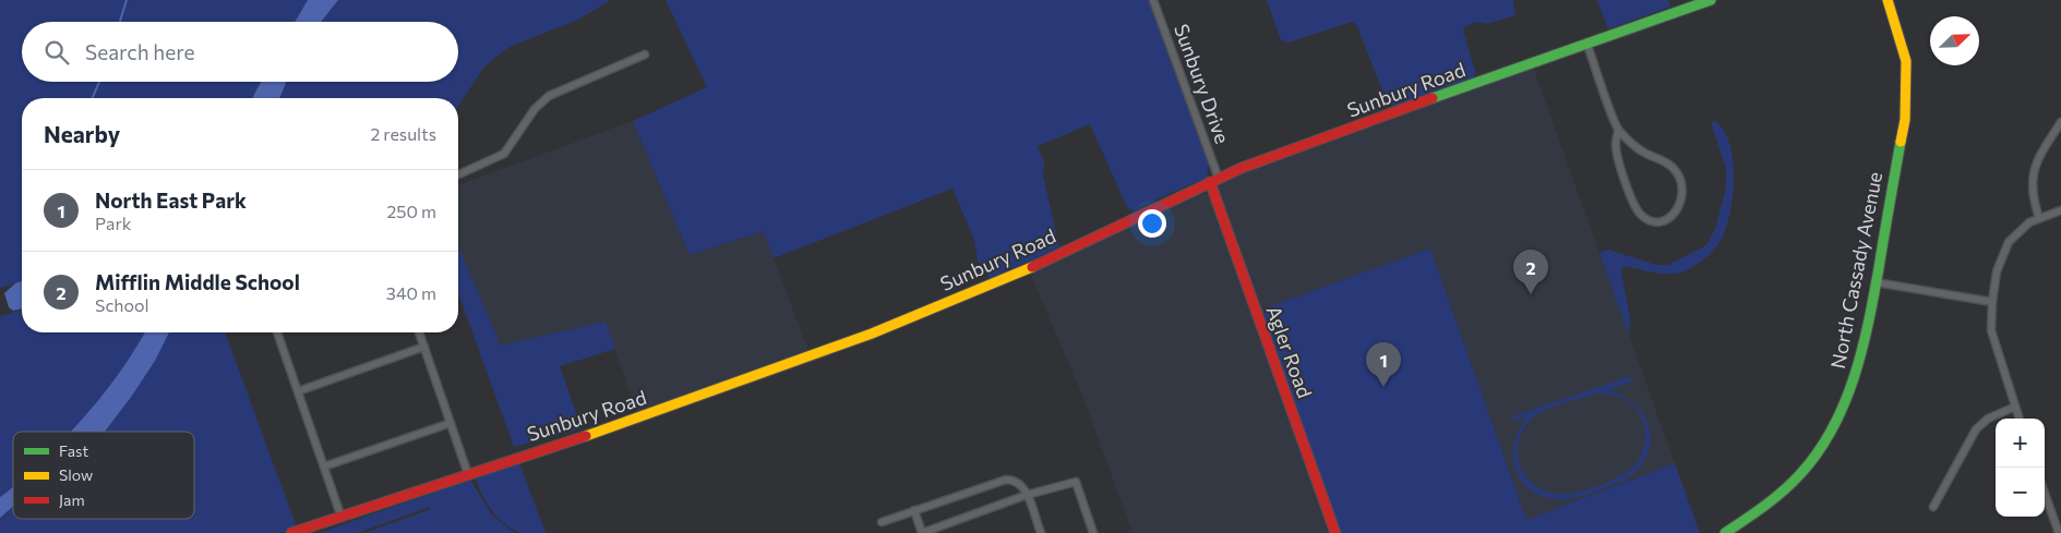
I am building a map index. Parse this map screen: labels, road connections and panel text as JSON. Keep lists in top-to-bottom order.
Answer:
{
  "streets": {
    "main road": ["Sunbury Road", "North Cassady Avenue", "Agler Road"],
    "street": ["Sunbury Drive"]
  },
  "crossings": [
    ["Sunbury Drive", "Sunbury Road"],
    ["Sunbury Drive", "Agler Road"],
    ["Sunbury Road", "Agler Road"]
  ],
  "legend": ["Fast", "Slow", "Jam"],
  "north": "top right",
  "page": {
    "search": "Search here",
    "heading": ["Nearby", "2 results"],
    "list": [
      {
        "mark": "1",
        "name": "North East Park",
        "note": "Park",
        "value": "250 m"
      },
      {
        "mark": "2",
        "name": "Mifflin Middle School",
        "note": "School",
        "value": "340 m"
      }
    ],
    "pins": ["2", "1"],
    "map_buttons": ["+", "−"]
  }
}
